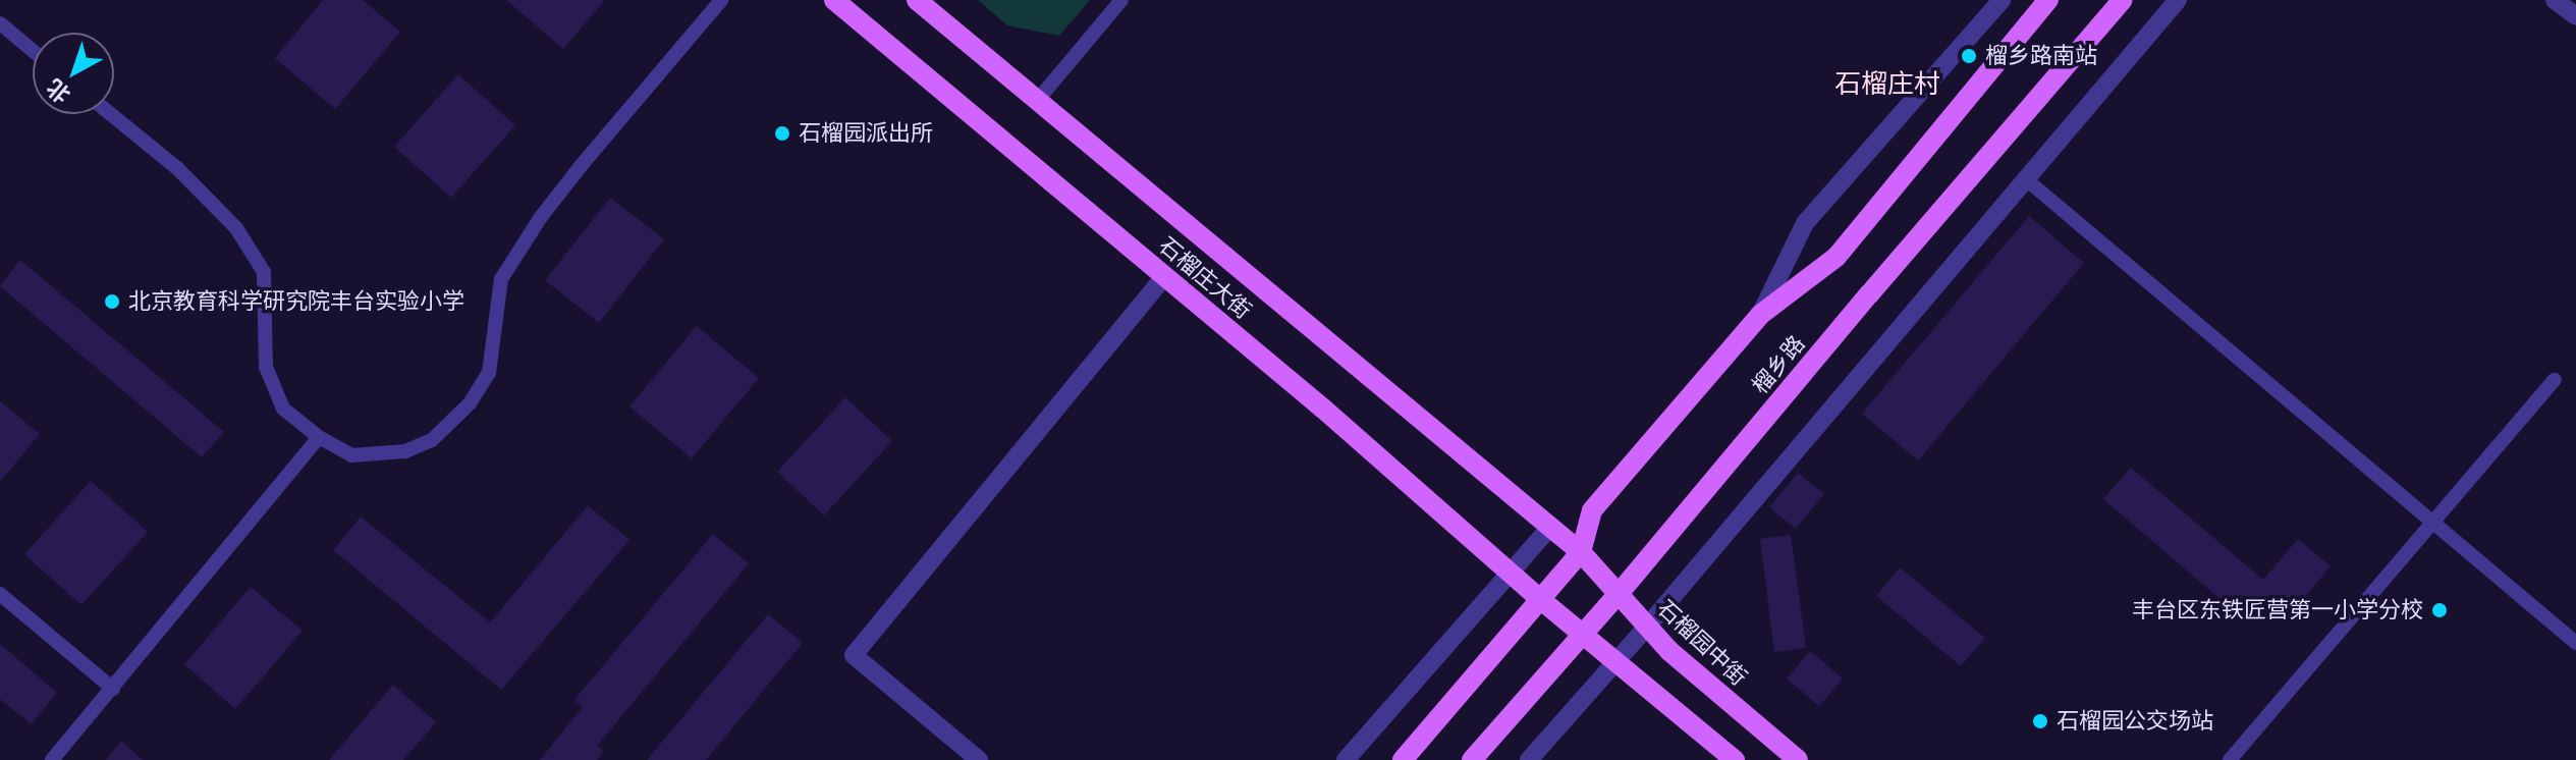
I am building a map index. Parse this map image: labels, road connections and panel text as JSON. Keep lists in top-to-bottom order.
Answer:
{
  "streets": {
    "main road": ["石榴庄大街", "榴乡路", "石榴园中街"]
  },
  "crossings": [
    ["石榴庄大街", "榴乡路"],
    ["石榴庄大街", "石榴园中街"],
    ["榴乡路", "石榴园中街"]
  ],
  "districts": ["石榴庄村"],
  "places": [
    "榴乡路南站",
    "石榴园派出所",
    "北京教育科学研究院丰台实验小学",
    "丰台区东铁匠营第一小学分校",
    "石榴园公交场站"
  ],
  "north": "bottom left"
}
